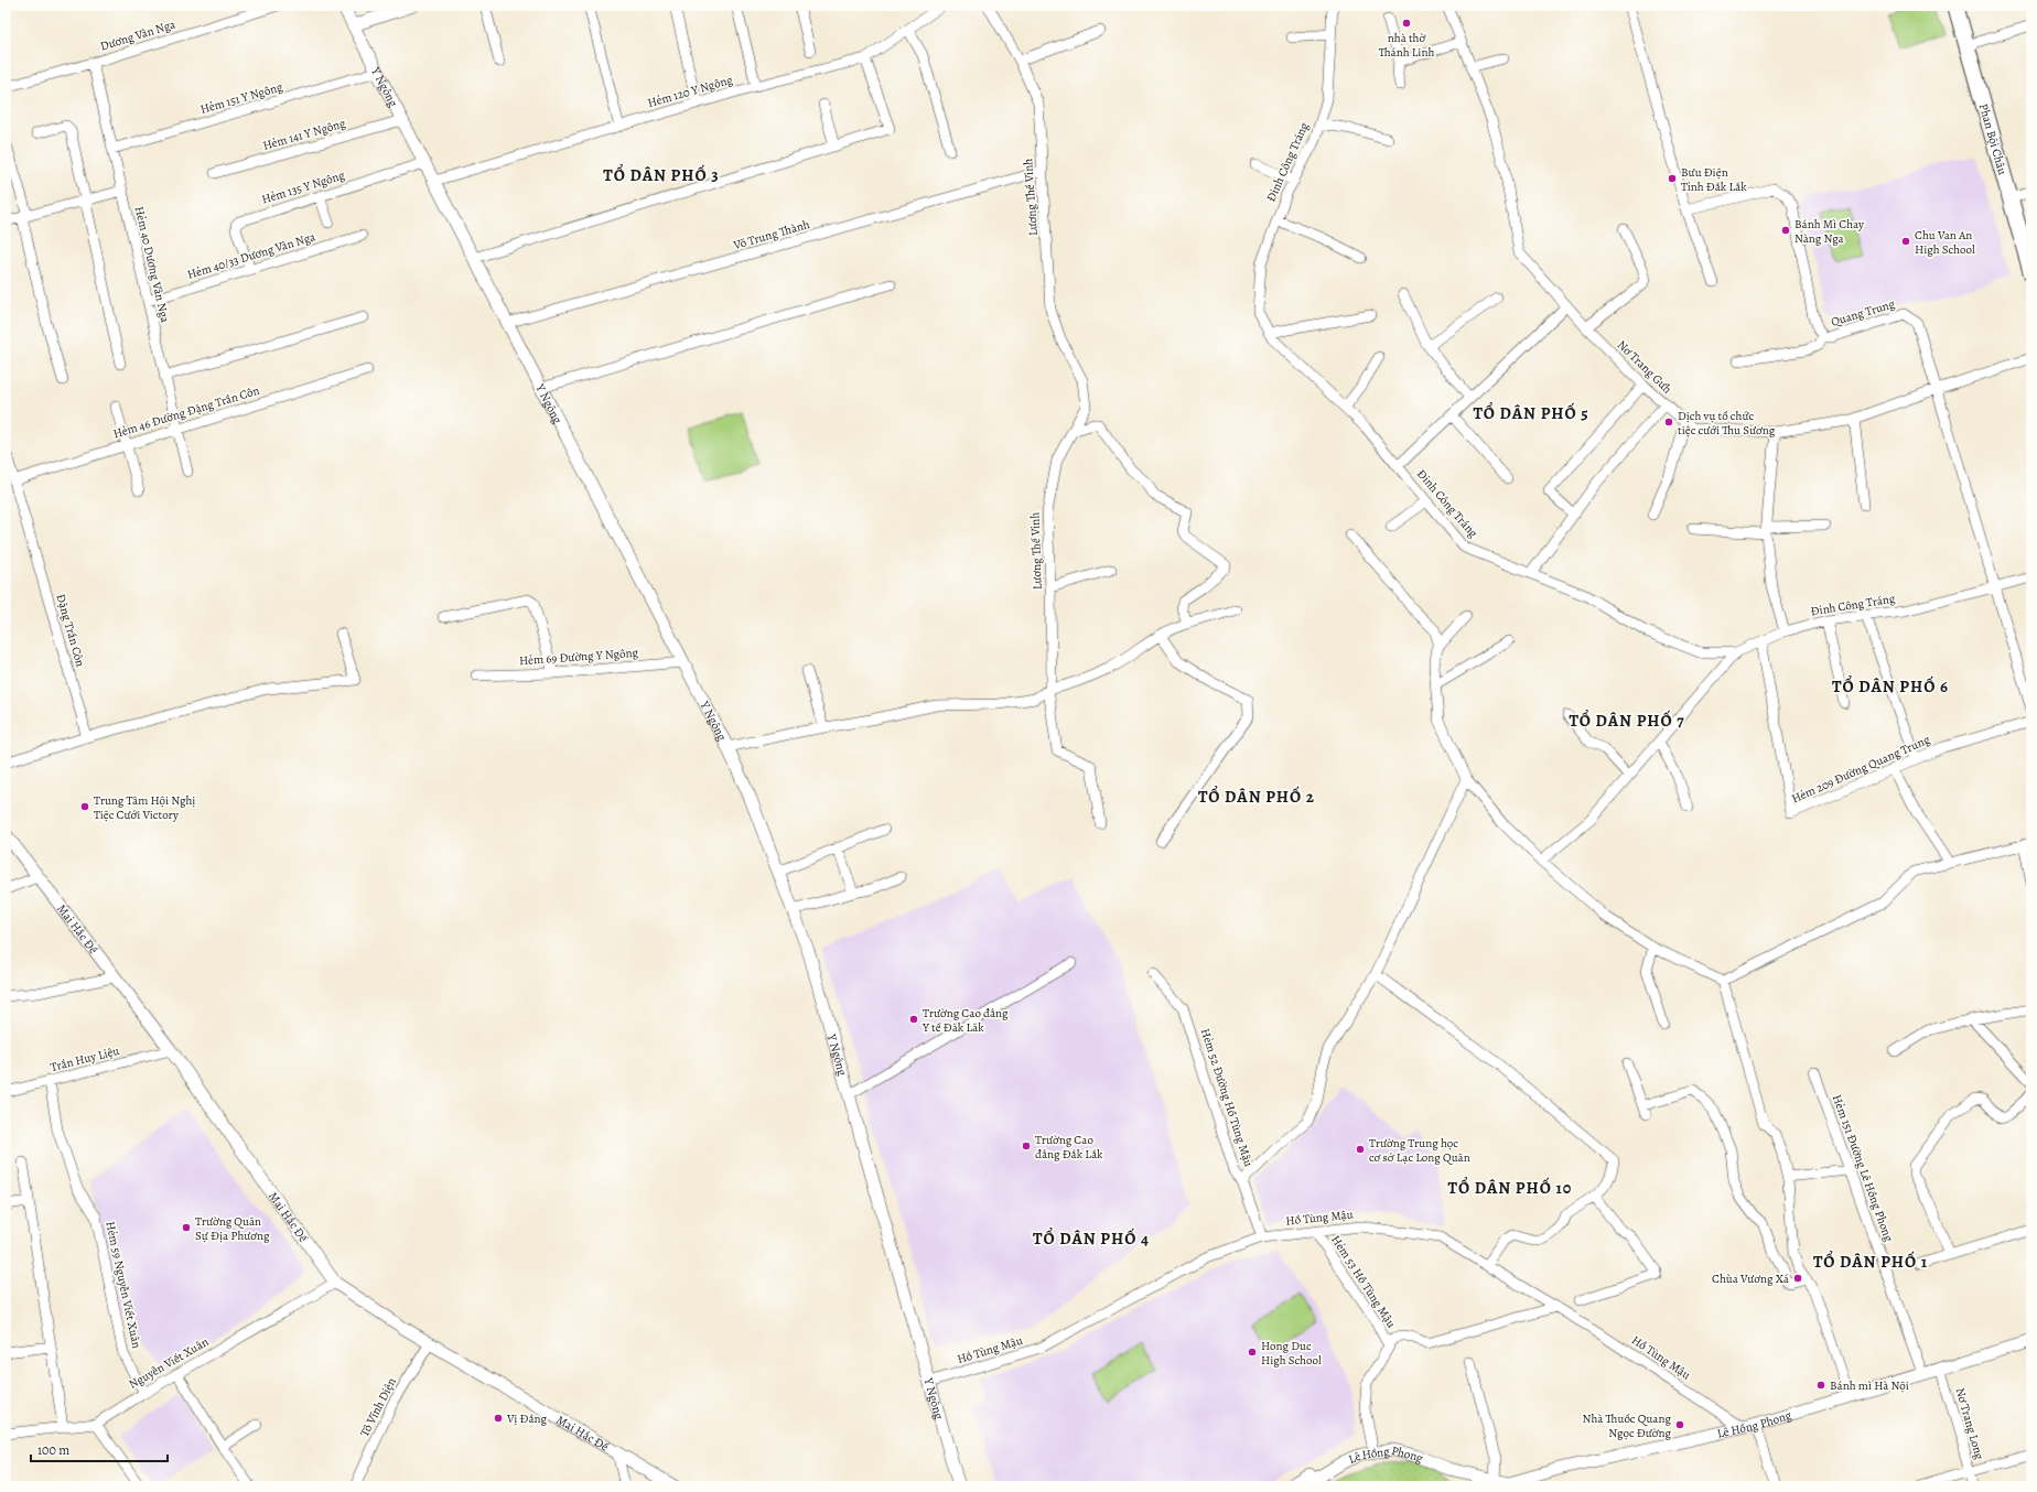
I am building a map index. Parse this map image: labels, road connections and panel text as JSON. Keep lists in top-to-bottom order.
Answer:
{
  "streets": {
    "main road": ["Phan Bội Châu"],
    "street": [
      "Dương Vân Nga",
      "Y Ngông",
      "Hẻm 120 Y Ngông",
      "Hẻm 151 Y Ngông",
      "Hẻm 141 Y Ngông",
      "Đinh Công Tráng",
      "Hẻm 135 Y Ngông",
      "Lương Thế Vinh",
      "Võ Trung Thành",
      "Hẻm 40/33 Dương Vân Nga",
      "Hẻm 40 Dương Vân Nga",
      "Quang Trung",
      "Nơ Trang Gưh",
      "Hẻm 46 Đường Đặng Trần Côn",
      "Đặng Trần Côn",
      "Hẻm 69 Đường Y Ngông",
      "Hẻm 209 Đường Quang Trung",
      "Mai Hắc Đế",
      "Trần Huy Liệu",
      "Hẻm 52 Đường Hồ Tùng Mậu",
      "Hẻm 151 Đường Lê Hồng Phong",
      "Hồ Tùng Mậu",
      "Hẻm 53 Hồ Tùng Mậu",
      "Hẻm 59 Nguyễn Viết Xuân",
      "Nguyễn Viết Xuân",
      "Tô Vĩnh Diện",
      "Lê Hồng Phong",
      "Nơ Trang Long"
    ]
  },
  "crossings": [
    ["Dương Vân Nga", "Hẻm 40 Dương Vân Nga"],
    ["Y Ngông", "Hẻm 120 Y Ngông"],
    ["Y Ngông", "Hẻm 151 Y Ngông"],
    ["Y Ngông", "Hẻm 141 Y Ngông"],
    ["Y Ngông", "Hẻm 135 Y Ngông"],
    ["Y Ngông", "Võ Trung Thành"],
    ["Y Ngông", "Hẻm 69 Đường Y Ngông"],
    ["Y Ngông", "Hồ Tùng Mậu"],
    ["Hẻm 151 Y Ngông", "Hẻm 40 Dương Vân Nga"],
    ["Đinh Công Tráng", "Quang Trung"],
    ["Đinh Công Tráng", "Hẻm 209 Đường Quang Trung"],
    ["Hẻm 135 Y Ngông", "Hẻm 40/33 Dương Vân Nga"],
    ["Lương Thế Vinh", "Võ Trung Thành"],
    ["Hẻm 40/33 Dương Vân Nga", "Hẻm 40 Dương Vân Nga"],
    ["Hẻm 40 Dương Vân Nga", "Hẻm 46 Đường Đặng Trần Côn"],
    ["Quang Trung", "Nơ Trang Gưh"],
    ["Hẻm 46 Đường Đặng Trần Côn", "Đặng Trần Côn"],
    ["Mai Hắc Đế", "Trần Huy Liệu"],
    ["Mai Hắc Đế", "Nguyễn Viết Xuân"],
    ["Mai Hắc Đế", "Tô Vĩnh Diện"],
    ["Trần Huy Liệu", "Hẻm 59 Nguyễn Viết Xuân"],
    ["Hẻm 52 Đường Hồ Tùng Mậu", "Hồ Tùng Mậu"],
    ["Hẻm 151 Đường Lê Hồng Phong", "Lê Hồng Phong"],
    ["Hồ Tùng Mậu", "Hẻm 53 Hồ Tùng Mậu"],
    ["Hồ Tùng Mậu", "Lê Hồng Phong"],
    ["Hẻm 53 Hồ Tùng Mậu", "Lê Hồng Phong"],
    ["Hẻm 59 Nguyễn Viết Xuân", "Nguyễn Viết Xuân"],
    ["Lê Hồng Phong", "Nơ Trang Long"]
  ],
  "districts": [
    "TỔ DÂN PHỐ 3",
    "TỔ DÂN PHỐ 5",
    "TỔ DÂN PHỐ 6",
    "TỔ DÂN PHỐ 7",
    "TỔ DÂN PHỐ 2",
    "TỔ DÂN PHỐ 10",
    "TỔ DÂN PHỐ 4",
    "TỔ DÂN PHỐ 1"
  ],
  "places": [
    "nhà thờ Thánh Linh",
    "Bưu Điện Tỉnh Đắk Lắk",
    "Bánh Mì Chay Nàng Nga",
    "Chu Van An High School",
    "Dịch vụ tổ chức tiệc cưới Thu Sương",
    "Trung Tâm Hội Nghị Tiệc Cưới Victory",
    "Trường Cao đẳng Y tế Đăk Lăk",
    "Trường Cao đẳng Đắk Lắk",
    "Trường Trung học cơ sở Lạc Long Quân",
    "Trường Quân Sự Địa Phương",
    "Chùa Vương Xá",
    "Hong Duc High School",
    "Bánh mì Hà Nội",
    "Vị Đắng",
    "Nhà Thuốc Quang Ngọc Đường"
  ],
  "scale_bar": "100 m"
}
